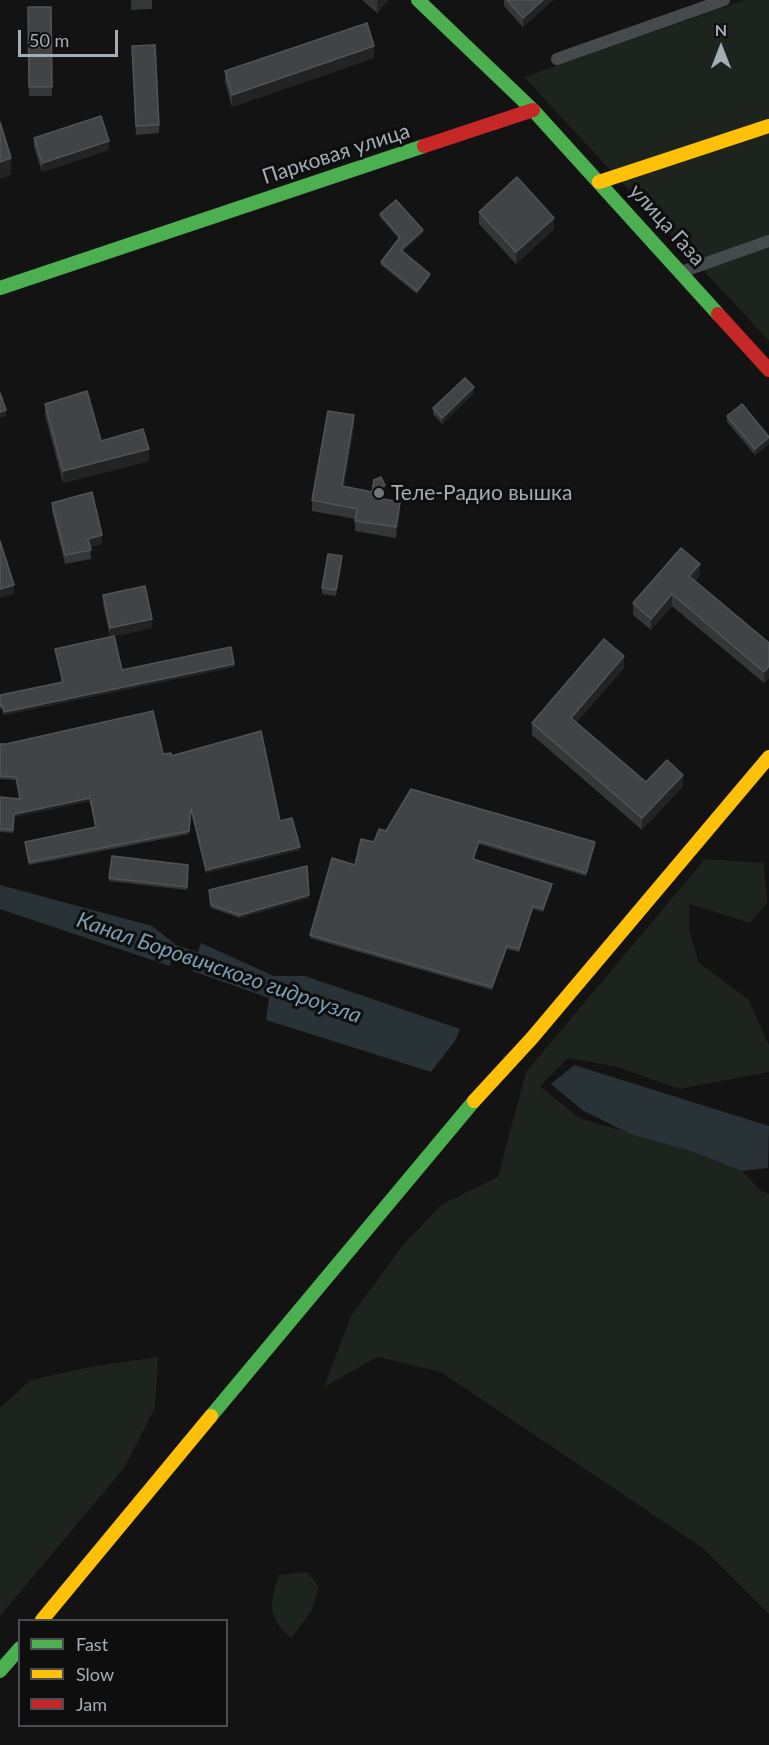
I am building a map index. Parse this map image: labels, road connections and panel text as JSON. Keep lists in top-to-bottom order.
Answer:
{
  "streets": {
    "main road": ["Парковая улица", "улица Газа"]
  },
  "crossings": [
    ["Парковая улица", "улица Газа"]
  ],
  "water": ["Канал Боровичского гидроузла"],
  "places": ["Теле-Радио вышка"],
  "legend": ["Fast", "Slow", "Jam"],
  "scale_bar": "50 m",
  "north": "top"
}
